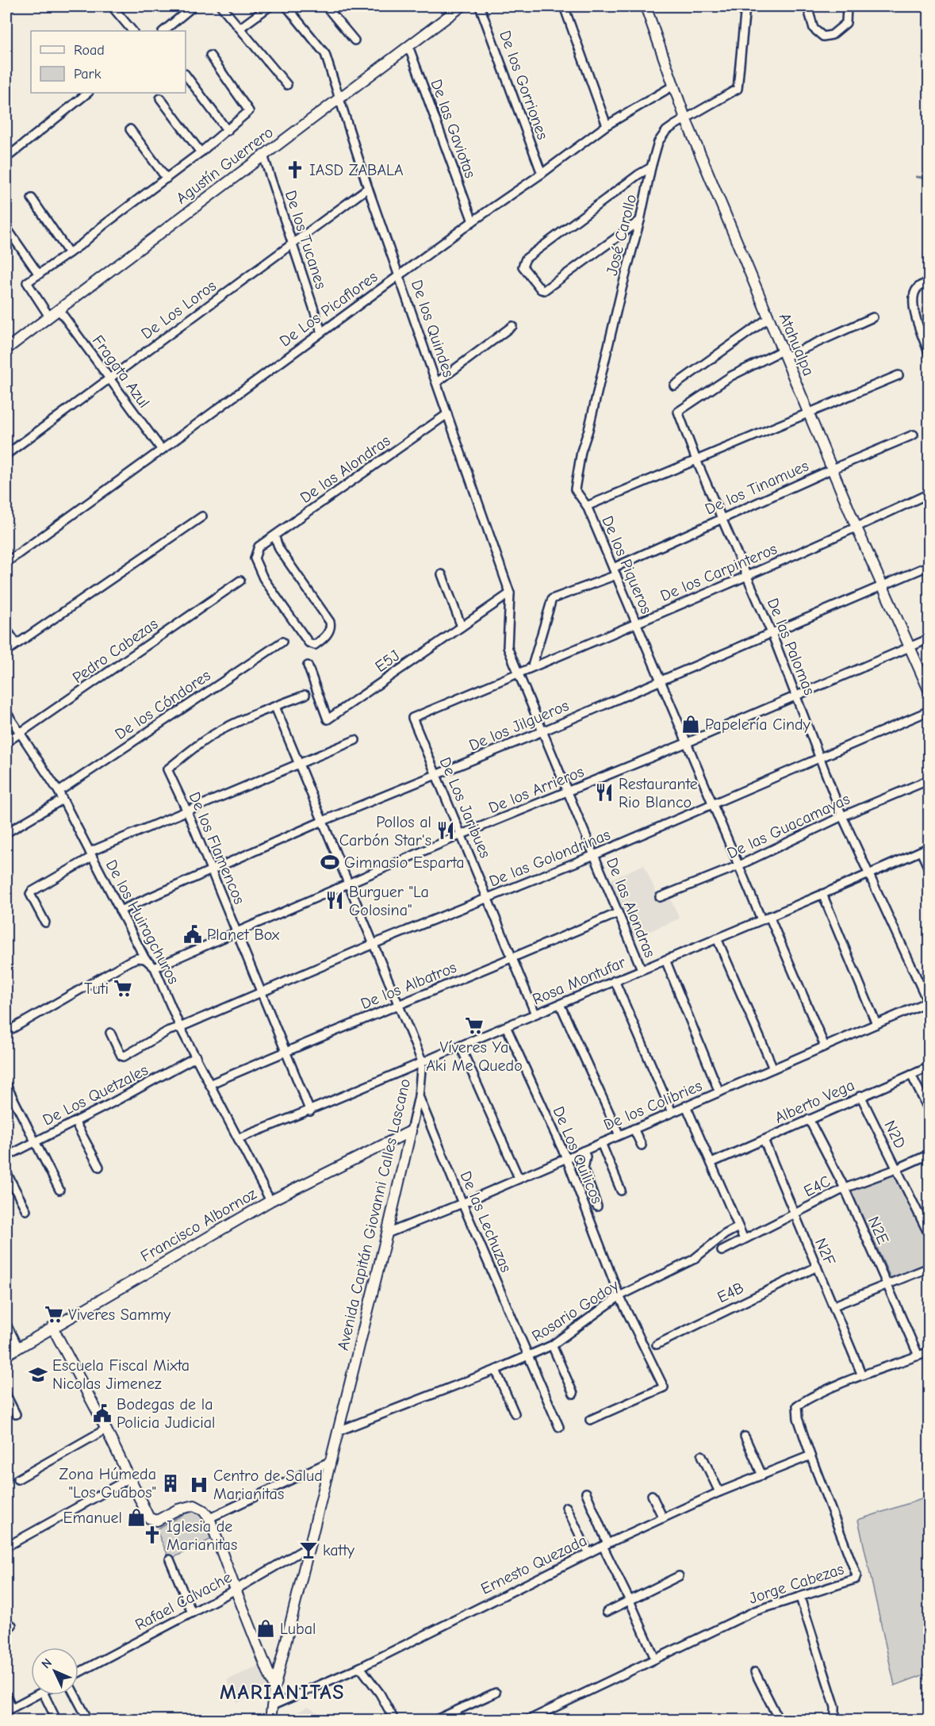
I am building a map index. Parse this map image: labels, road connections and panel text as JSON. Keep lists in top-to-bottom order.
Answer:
{
  "streets": {
    "street": [
      "De los Gorriones",
      "De las Gaviotas",
      "Agustín Guerrero",
      "José Carollo",
      "De los Tucanes",
      "De Los Picaflores",
      "De Los Loros",
      "De los Quindes",
      "Atahualpa",
      "Fragata Azul",
      "De las Alondras",
      "De los Tinamues",
      "De los Piqueros",
      "De los Carpinteros",
      "De las Palomas",
      "Pedro Cabezas",
      "E5J",
      "De los Cóndores",
      "De los Jilgueros",
      "De los Arrieros",
      "De Los Jaribues",
      "De las Guacamayas",
      "De los Flamencos",
      "De las Golondrinas",
      "De los Huiragchuros",
      "Rosa Montufar",
      "De los Albatros",
      "De Los Quetzales",
      "Alberto Vega",
      "De los Colibries",
      "N2D",
      "De Los Quilicos",
      "E4C",
      "Avenida Capitán Giovanni Calles Lascano",
      "De las Lechuzas",
      "Francisco Albornoz",
      "N2E",
      "N2F",
      "E4B",
      "Rosario Godoy",
      "Ernesto Quezada",
      "Jorge Cabezas",
      "Rafael Calvache"
    ]
  },
  "crossings": [
    ["De los Gorriones", "De Los Picaflores"],
    ["De las Gaviotas", "Agustín Guerrero"],
    ["De las Gaviotas", "De Los Picaflores"],
    ["Agustín Guerrero", "De los Tucanes"],
    ["Agustín Guerrero", "De los Quindes"],
    ["Agustín Guerrero", "Fragata Azul"],
    ["José Carollo", "Atahualpa"],
    ["José Carollo", "De los Piqueros"],
    ["De los Tucanes", "De Los Picaflores"],
    ["De los Tucanes", "De Los Loros"],
    ["De Los Picaflores", "De los Quindes"],
    ["De Los Picaflores", "Atahualpa"],
    ["De Los Picaflores", "Fragata Azul"],
    ["De Los Loros", "De los Quindes"],
    ["De Los Loros", "Fragata Azul"],
    ["De los Quindes", "De las Alondras"],
    ["De los Quindes", "De los Carpinteros"],
    ["De los Quindes", "E5J"],
    ["Atahualpa", "De los Tinamues"],
    ["Atahualpa", "De los Piqueros"],
    ["Atahualpa", "De los Carpinteros"],
    ["Atahualpa", "De las Palomas"],
    ["Atahualpa", "De los Jilgueros"],
    ["Atahualpa", "De los Arrieros"],
    ["De las Alondras", "De los Carpinteros"],
    ["De las Alondras", "De los Jilgueros"],
    ["De las Alondras", "De los Arrieros"],
    ["De las Alondras", "De las Golondrinas"],
    ["De las Alondras", "Rosa Montufar"],
    ["De las Alondras", "De los Albatros"],
    ["De los Tinamues", "De los Piqueros"],
    ["De los Tinamues", "De los Carpinteros"],
    ["De los Tinamues", "De las Palomas"],
    ["De los Piqueros", "De los Carpinteros"],
    ["De los Piqueros", "De las Palomas"],
    ["De los Piqueros", "De los Jilgueros"],
    ["De los Piqueros", "De los Arrieros"],
    ["De los Piqueros", "De las Guacamayas"],
    ["De los Piqueros", "De las Golondrinas"],
    ["De los Piqueros", "Rosa Montufar"],
    ["De los Carpinteros", "De las Palomas"],
    ["De los Carpinteros", "De Los Jaribues"],
    ["De las Palomas", "De los Jilgueros"],
    ["De las Palomas", "De los Arrieros"],
    ["De las Palomas", "De las Guacamayas"],
    ["De las Palomas", "De las Golondrinas"],
    ["De las Palomas", "Rosa Montufar"],
    ["De las Palomas", "De los Colibries"],
    ["Pedro Cabezas", "De los Huiragchuros"],
    ["De los Cóndores", "De los Huiragchuros"],
    ["De los Jilgueros", "De Los Jaribues"],
    ["De los Jilgueros", "De los Flamencos"],
    ["De los Jilgueros", "De los Huiragchuros"],
    ["De los Jilgueros", "Avenida Capitán Giovanni Calles Lascano"],
    ["De los Arrieros", "De Los Jaribues"],
    ["De los Arrieros", "De los Flamencos"],
    ["De los Arrieros", "De los Huiragchuros"],
    ["De los Arrieros", "Avenida Capitán Giovanni Calles Lascano"],
    ["De Los Jaribues", "De las Golondrinas"],
    ["De Los Jaribues", "Rosa Montufar"],
    ["De Los Jaribues", "De los Albatros"],
    ["De los Flamencos", "De las Golondrinas"],
    ["De los Flamencos", "Rosa Montufar"],
    ["De los Flamencos", "De los Albatros"],
    ["De los Flamencos", "Avenida Capitán Giovanni Calles Lascano"],
    ["De las Golondrinas", "De los Huiragchuros"],
    ["De las Golondrinas", "Avenida Capitán Giovanni Calles Lascano"],
    ["De los Huiragchuros", "Rosa Montufar"],
    ["De los Huiragchuros", "De los Albatros"],
    ["De los Huiragchuros", "De Los Quetzales"],
    ["De los Huiragchuros", "Francisco Albornoz"],
    ["Rosa Montufar", "De Los Quilicos"],
    ["Rosa Montufar", "Avenida Capitán Giovanni Calles Lascano"],
    ["De los Albatros", "Avenida Capitán Giovanni Calles Lascano"],
    ["Alberto Vega", "N2D"],
    ["Alberto Vega", "N2E"],
    ["Alberto Vega", "N2F"],
    ["De los Colibries", "De Los Quilicos"],
    ["De los Colibries", "Avenida Capitán Giovanni Calles Lascano"],
    ["De los Colibries", "De las Lechuzas"],
    ["N2D", "E4C"],
    ["De Los Quilicos", "Rosario Godoy"],
    ["E4C", "N2E"],
    ["E4C", "N2F"],
    ["Avenida Capitán Giovanni Calles Lascano", "De las Lechuzas"],
    ["Avenida Capitán Giovanni Calles Lascano", "Francisco Albornoz"],
    ["Avenida Capitán Giovanni Calles Lascano", "Rosario Godoy"],
    ["Avenida Capitán Giovanni Calles Lascano", "Ernesto Quezada"],
    ["Avenida Capitán Giovanni Calles Lascano", "Rafael Calvache"],
    ["De las Lechuzas", "Rosario Godoy"],
    ["N2E", "Jorge Cabezas"],
    ["N2F", "E4B"],
    ["N2F", "Jorge Cabezas"],
    ["Ernesto Quezada", "Jorge Cabezas"]
  ],
  "districts": ["MARIANITAS"],
  "places": {
    "church": ["IASD ZABALA", "Iglesia de Marianitas"],
    "shop": ["Papelería Cindy", "Emanuel", "Lubal"],
    "restaurant": ["Restaurante Rio Blanco", "Pollos al Carbón Star's", "Burguer \"La Golosina\""],
    "sports": ["Gimnasio Esparta"],
    "public building": ["Planet Box", "Bodegas de la Policia Judicial"],
    "supermarket": ["Tuti", "Víveres Ya Aki Me Quedo", "Viveres Sammy"],
    "school or university": ["Escuela Fiscal Mixta Nicolas Jimenez"],
    "building": ["Zona Húmeda \"Los Guabos\""],
    "hospital": ["Centro de Salud Marianitas"],
    "bar": ["katty"]
  },
  "legend": ["Road", "Park"],
  "north": "top left"
}
